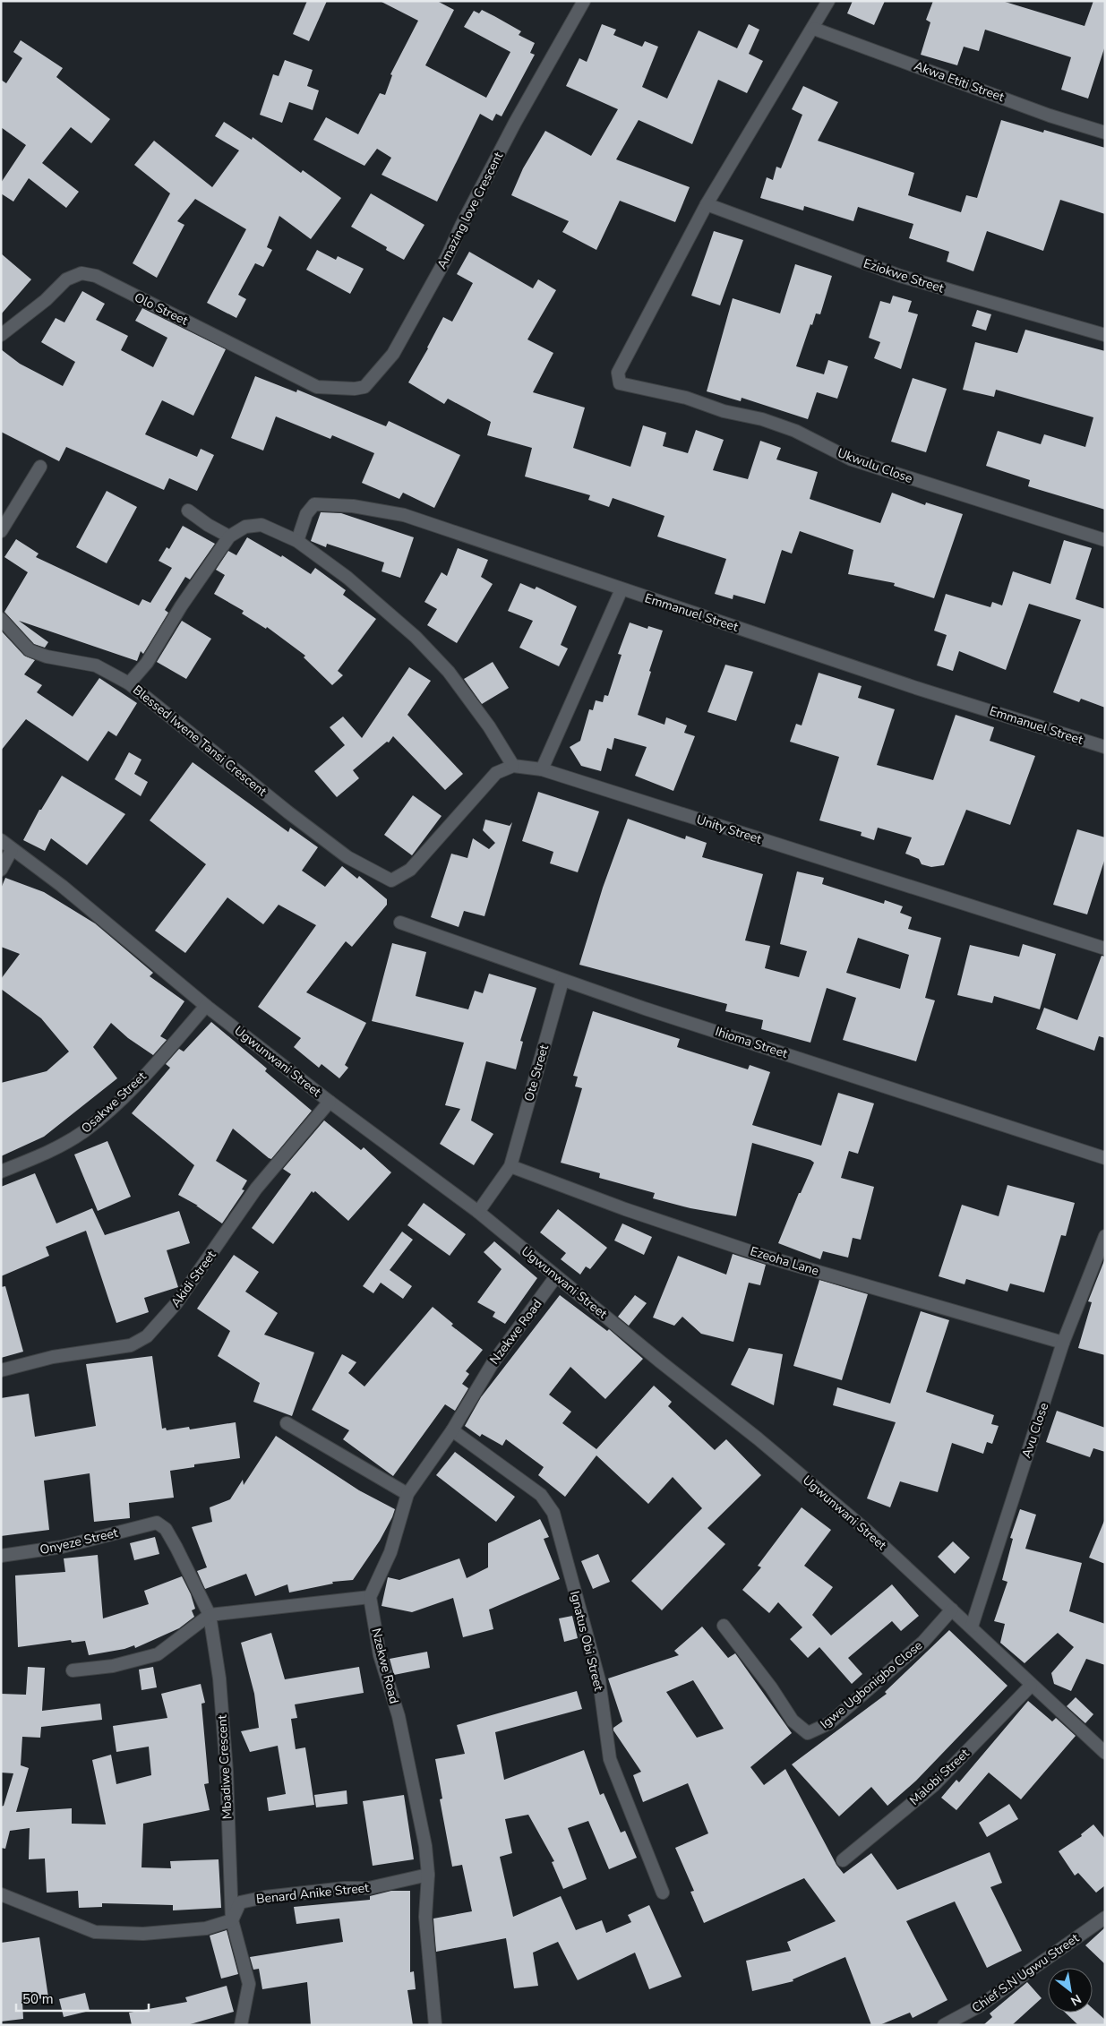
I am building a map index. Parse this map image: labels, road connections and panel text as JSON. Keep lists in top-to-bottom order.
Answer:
{
  "streets": {
    "street": [
      "Akwa Etiti Street",
      "Amazing love Crescent",
      "Eziokwe Street",
      "Olo Street",
      "Ukwulu Close",
      "Emmanuel Street",
      "Blessed Iwene Tansi Crescent",
      "Unity Street",
      "Ihioma Street",
      "Ugwunwani Street",
      "Ote Street",
      "Osakwe Street",
      "Ezeoha Lane",
      "Akidi Street",
      "Nzekwe Road",
      "Avu Close",
      "Onyeze Street",
      "Ignatus Obi Street",
      "Igwe Ugbonigbo Close",
      "Mbadiwe Crescent",
      "Malobi Street",
      "Benard Anike Street",
      "Chief S.N Ugwu Street"
    ]
  },
  "crossings": [
    ["Amazing love Crescent", "Olo Street"],
    ["Eziokwe Street", "Ukwulu Close"],
    ["Blessed Iwene Tansi Crescent", "Unity Street"],
    ["Ihioma Street", "Ote Street"],
    ["Ugwunwani Street", "Ote Street"],
    ["Ugwunwani Street", "Osakwe Street"],
    ["Ugwunwani Street", "Akidi Street"],
    ["Ugwunwani Street", "Nzekwe Road"],
    ["Ugwunwani Street", "Avu Close"],
    ["Ugwunwani Street", "Igwe Ugbonigbo Close"],
    ["Ugwunwani Street", "Malobi Street"],
    ["Ote Street", "Ezeoha Lane"],
    ["Ezeoha Lane", "Avu Close"],
    ["Nzekwe Road", "Ignatus Obi Street"],
    ["Nzekwe Road", "Benard Anike Street"],
    ["Onyeze Street", "Mbadiwe Crescent"],
    ["Mbadiwe Crescent", "Benard Anike Street"]
  ],
  "scale_bar": "50 m",
  "north": "bottom right"
}
